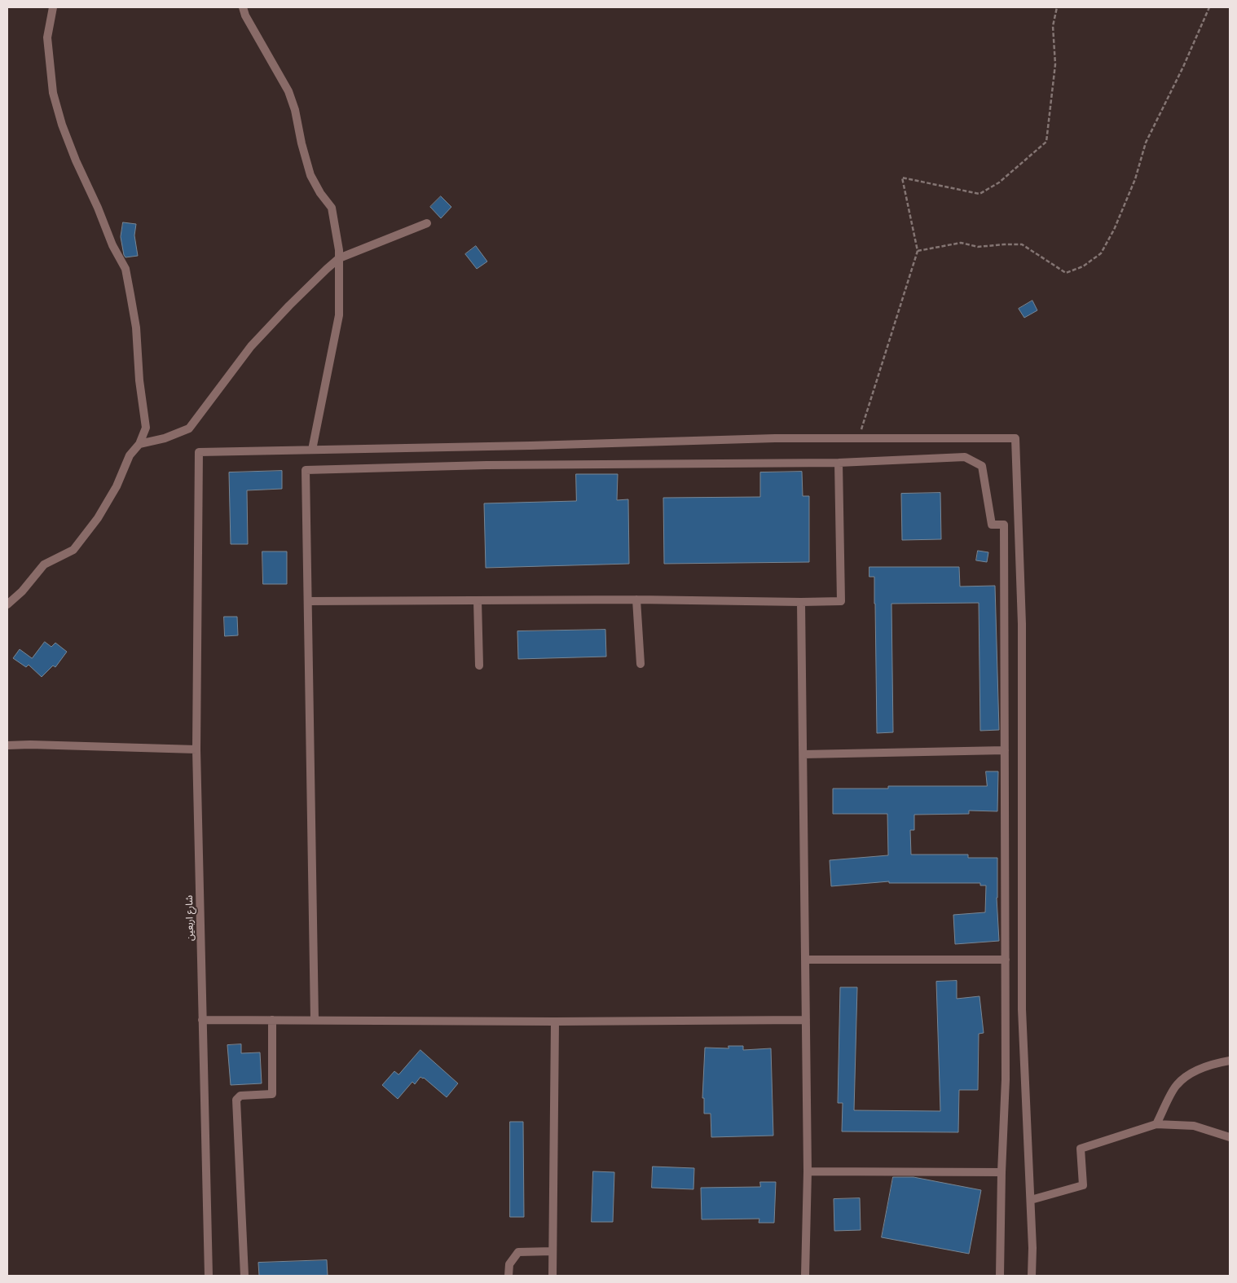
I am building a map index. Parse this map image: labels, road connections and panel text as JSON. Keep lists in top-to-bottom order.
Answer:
{
  "streets": {
    "street": ["شارع اربعين"]
  }
}
